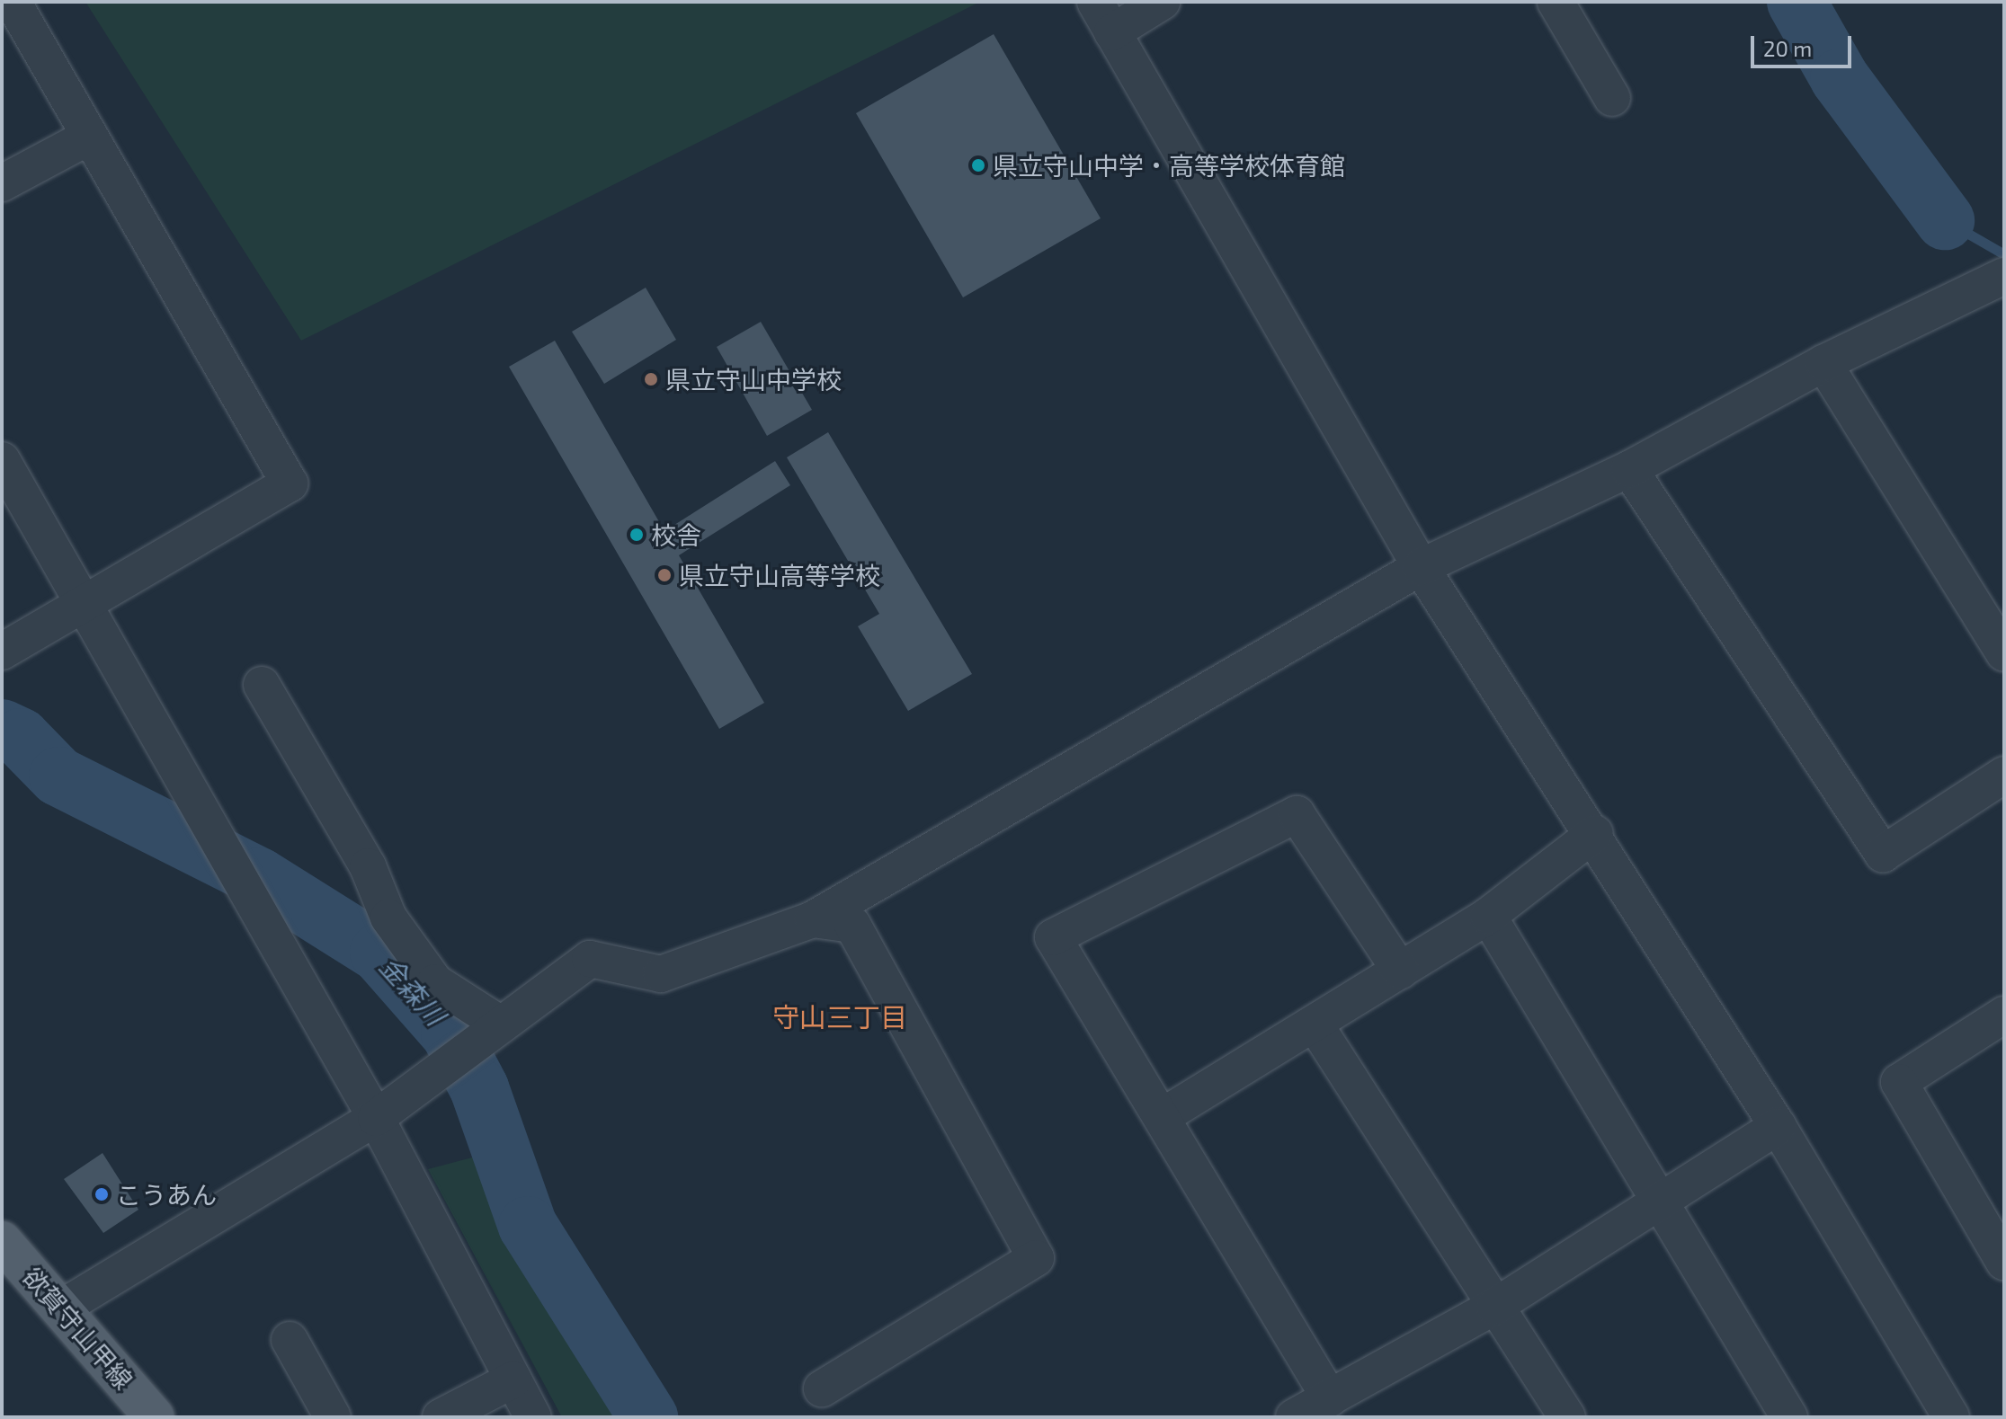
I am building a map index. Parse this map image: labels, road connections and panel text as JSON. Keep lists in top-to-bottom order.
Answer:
{
  "streets": {
    "main road": ["欲賀守山甲線"]
  },
  "districts": ["守山三丁目"],
  "water": ["金森川"],
  "places": [
    "県立守山中学・高等学校体育館",
    "県立守山中学校",
    "校舎",
    "県立守山高等学校",
    "こうあん"
  ],
  "scale_bar": "20 m"
}
